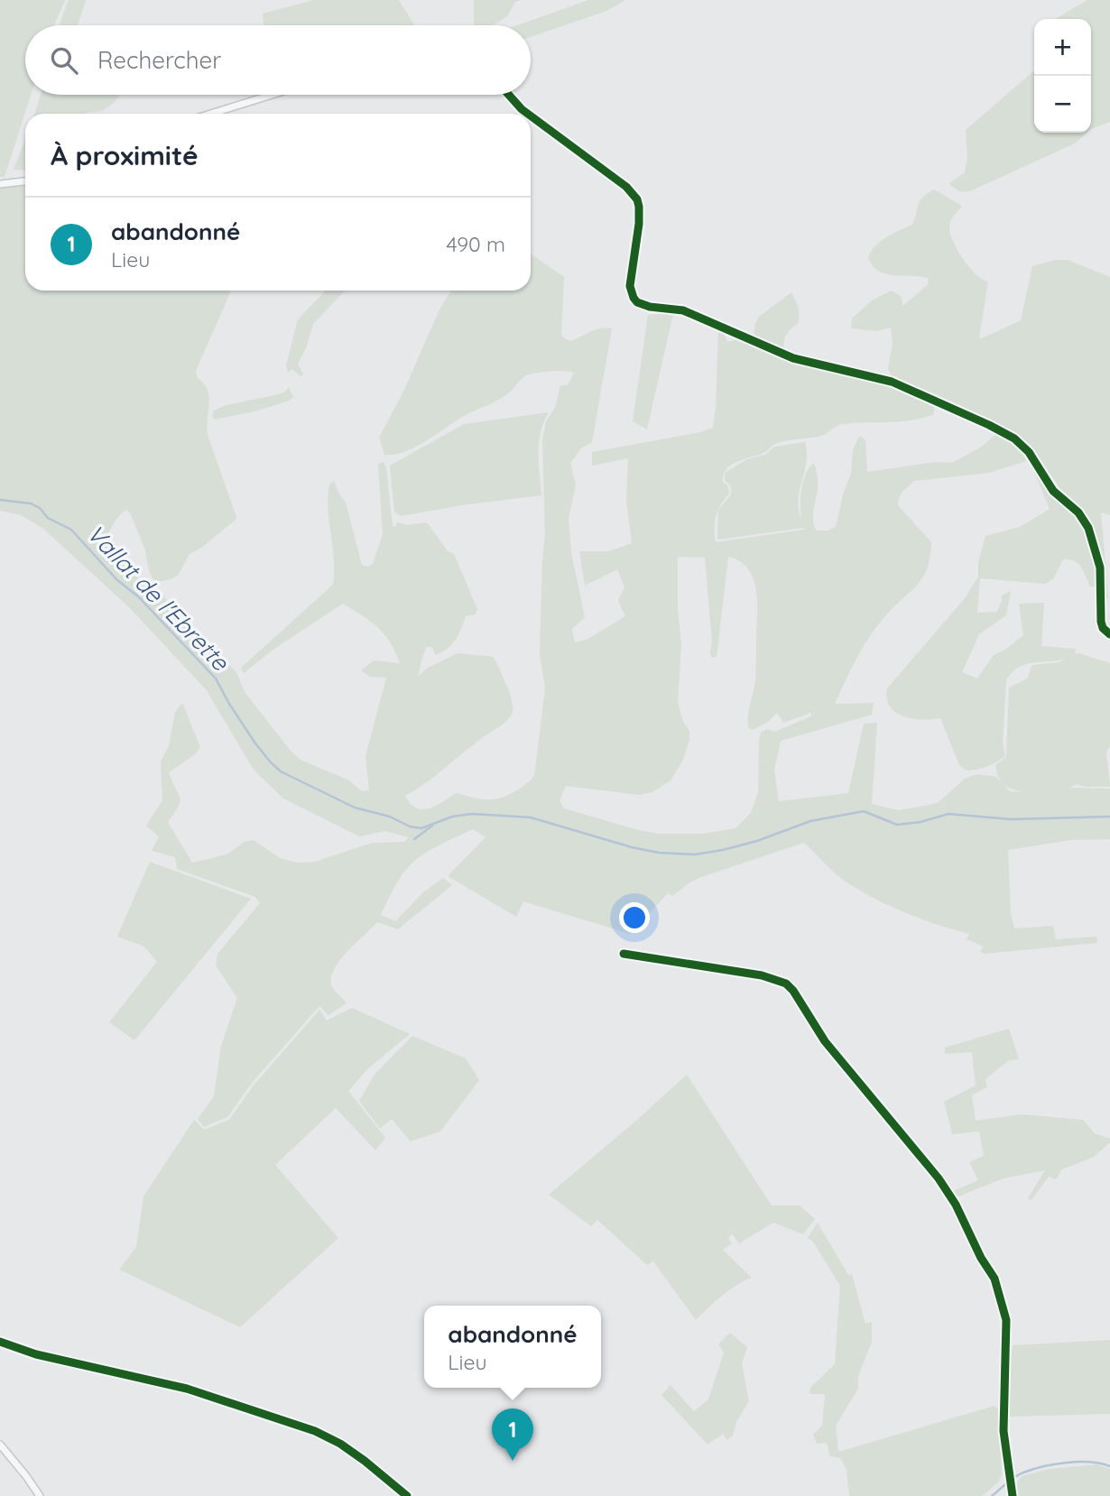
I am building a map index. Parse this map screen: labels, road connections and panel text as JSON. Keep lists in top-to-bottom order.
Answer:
{
  "water": ["Vallat de l'Ebrette"],
  "page": {
    "map_buttons": ["+", "−"],
    "search": "Rechercher",
    "heading": "À proximité",
    "list": [
      {
        "mark": "1",
        "name": "abandonné",
        "note": "Lieu",
        "value": "490 m"
      }
    ],
    "popup": ["abandonné", "Lieu"],
    "pins": "1"
  }
}
